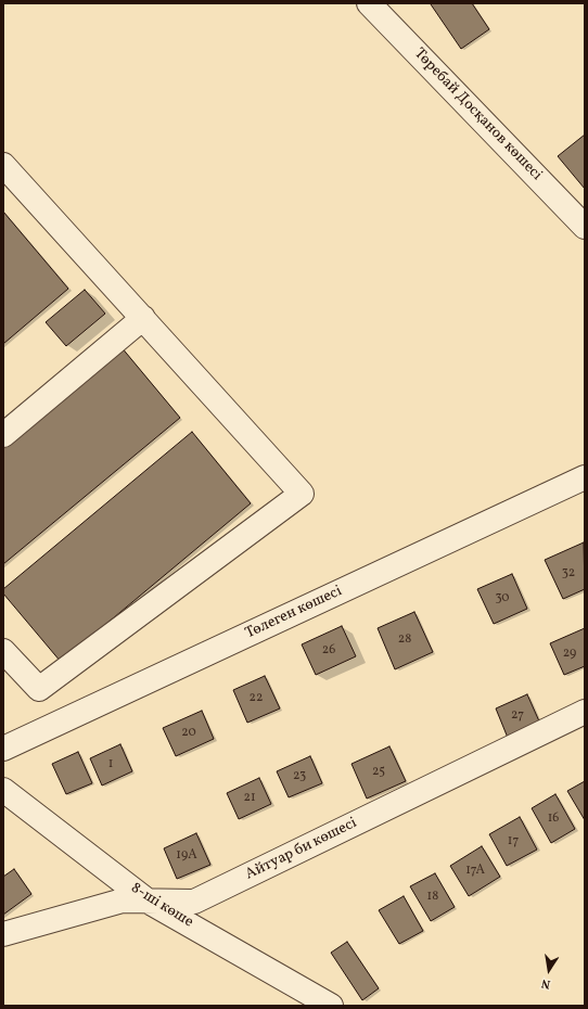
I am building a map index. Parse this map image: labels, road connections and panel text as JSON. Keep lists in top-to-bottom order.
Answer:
{
  "streets": {
    "street": [
      "Төребай Досқанов көшесі",
      "Төлеген көшесі",
      "Айтуар би көшесі",
      "8-шi көше"
    ]
  },
  "crossings": [
    ["Айтуар би көшесі", "8-шi көше"]
  ],
  "house_numbers": [
    "32",
    "30",
    "28",
    "26",
    "29",
    "22",
    "27",
    "20",
    "1",
    "25",
    "23",
    "21",
    "16",
    "17",
    "19А",
    "17А",
    "18"
  ],
  "north": "bottom"
}
